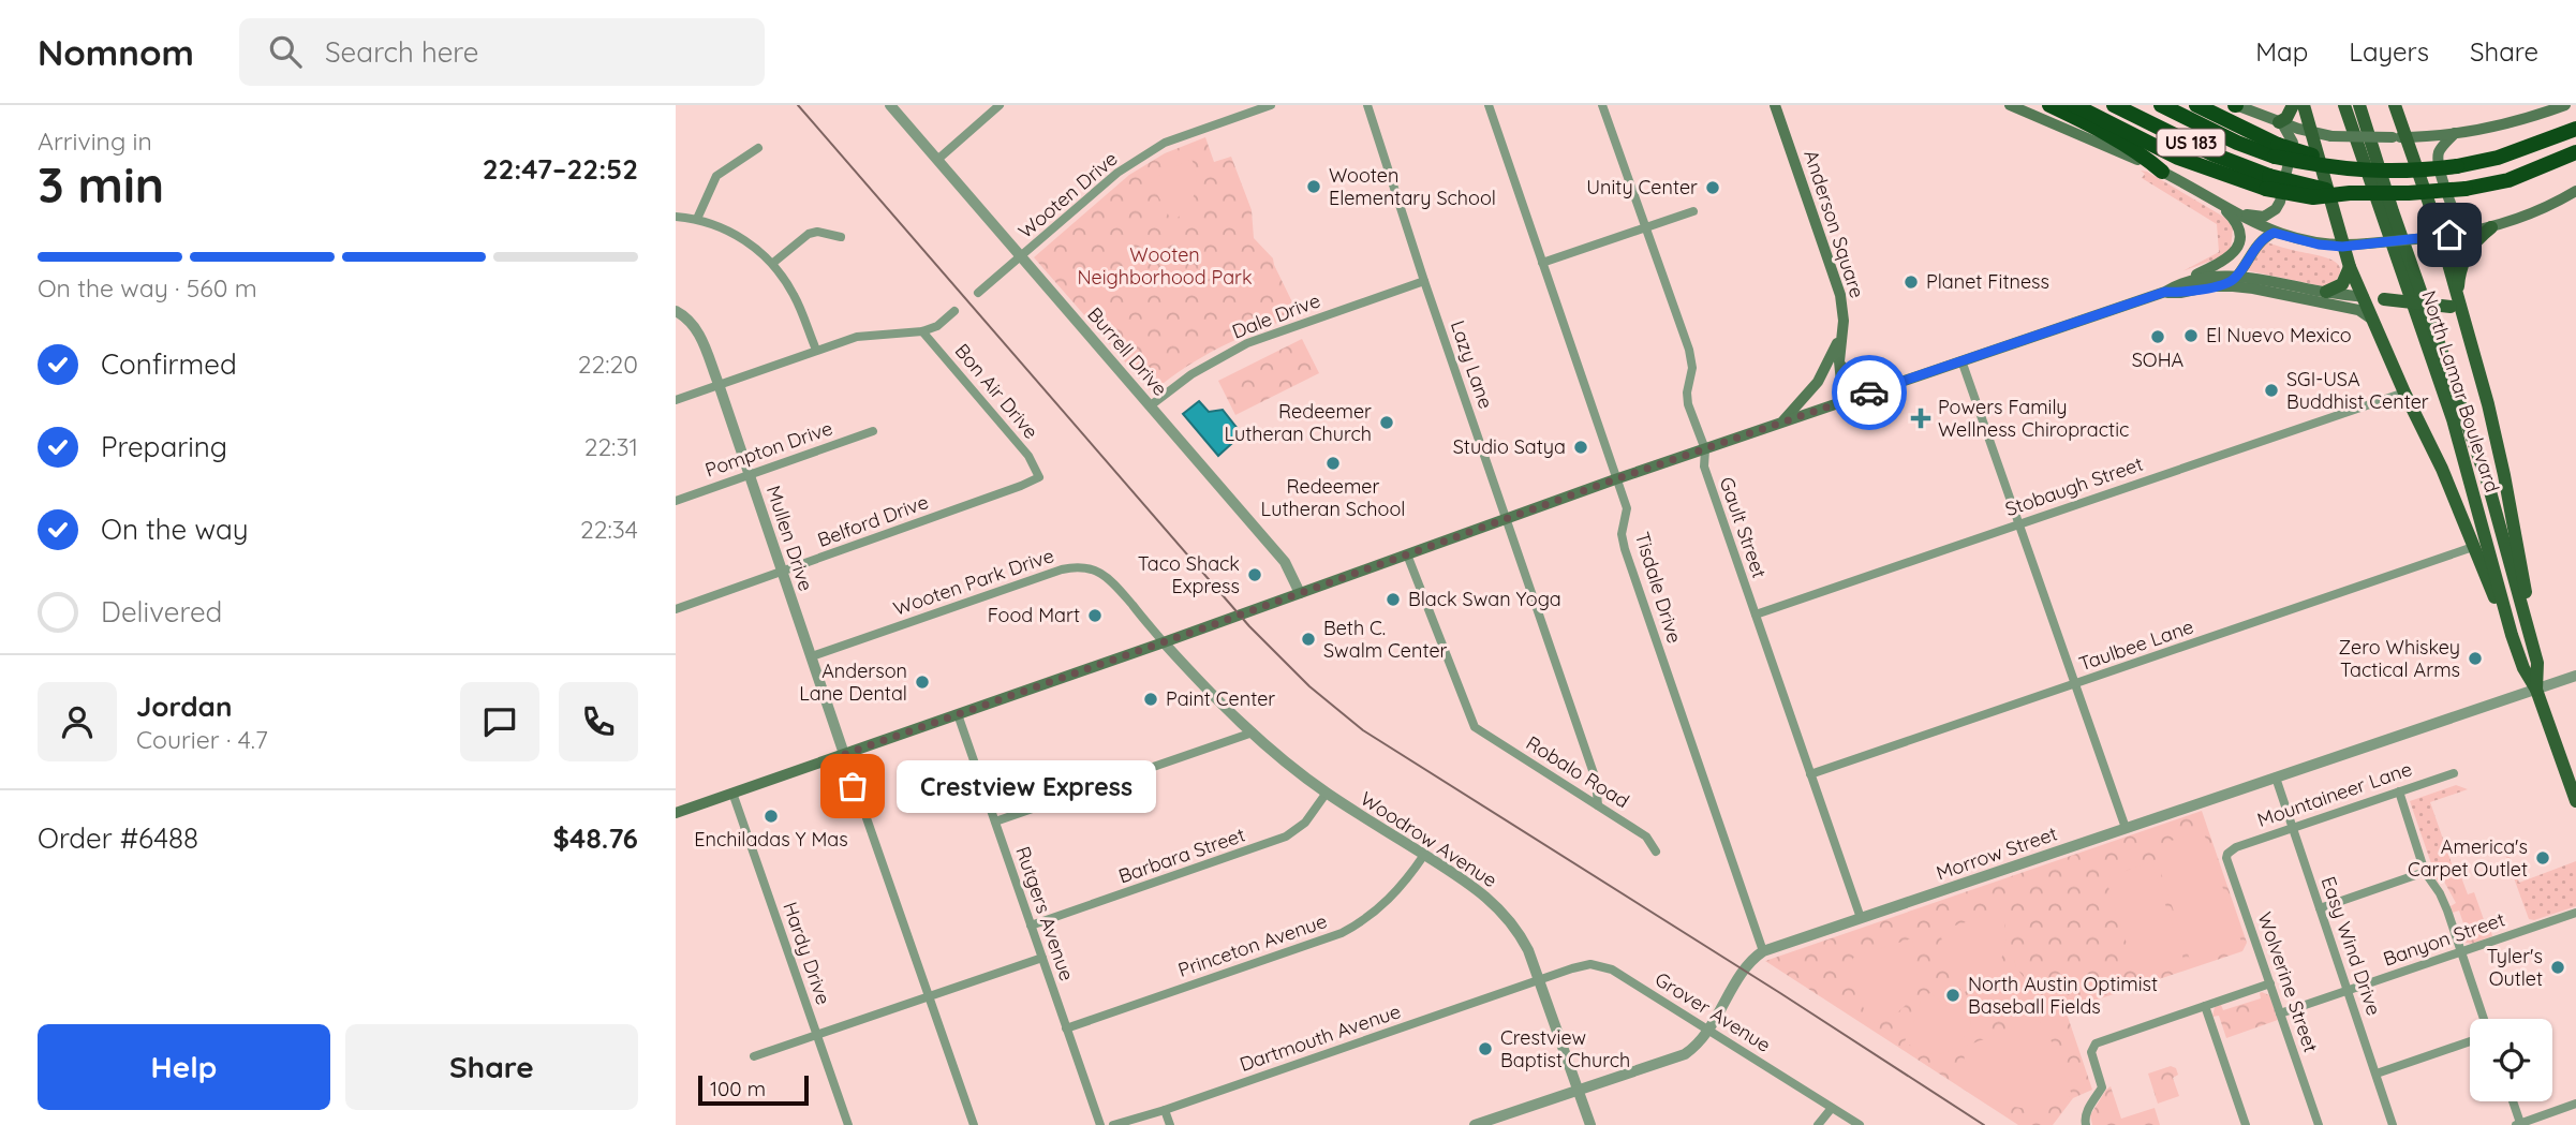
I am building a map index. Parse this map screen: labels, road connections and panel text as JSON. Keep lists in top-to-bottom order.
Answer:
{
  "streets": {
    "highway": ["US 183"],
    "main road": ["Anderson Square", "North Lamar Boulevard"],
    "street": [
      "Wooten Drive",
      "Dale Drive",
      "Burrell Drive",
      "Lazy Lane",
      "Bon Air Drive",
      "Pompton Drive",
      "Stobaugh Street",
      "Belford Drive",
      "Gault Street",
      "Mullen Drive",
      "Wooten Park Drive",
      "Tisdale Drive",
      "Taulbee Lane",
      "Robalo Road",
      "Mountaineer Lane",
      "Woodrow Avenue",
      "Morrow Street",
      "Barbara Street",
      "Rutgers Avenue",
      "Banyon Street",
      "Princeton Avenue",
      "Easy Wind Drive",
      "Hardy Drive",
      "Wolverine Street",
      "Grover Avenue",
      "Dartmouth Avenue"
    ]
  },
  "crossings": [
    ["Wooten Drive", "Burrell Drive"],
    ["Dale Drive", "Burrell Drive"],
    ["Dale Drive", "Lazy Lane"],
    ["Lazy Lane", "Robalo Road"],
    ["Bon Air Drive", "Belford Drive"],
    ["North Lamar Boulevard", "Morrow Street"],
    ["Pompton Drive", "Mullen Drive"],
    ["Stobaugh Street", "Gault Street"],
    ["Belford Drive", "Mullen Drive"],
    ["Gault Street", "Taulbee Lane"],
    ["Gault Street", "Morrow Street"],
    ["Mullen Drive", "Wooten Park Drive"],
    ["Wooten Park Drive", "Woodrow Avenue"],
    ["Tisdale Drive", "Morrow Street"],
    ["Mountaineer Lane", "Easy Wind Drive"],
    ["Mountaineer Lane", "Wolverine Street"],
    ["Woodrow Avenue", "Barbara Street"],
    ["Woodrow Avenue", "Princeton Avenue"],
    ["Woodrow Avenue", "Grover Avenue"],
    ["Woodrow Avenue", "Dartmouth Avenue"],
    ["Morrow Street", "Easy Wind Drive"],
    ["Barbara Street", "Rutgers Avenue"],
    ["Rutgers Avenue", "Princeton Avenue"],
    ["Banyon Street", "Easy Wind Drive"],
    ["Banyon Street", "Wolverine Street"],
    ["Grover Avenue", "Dartmouth Avenue"]
  ],
  "parks": ["Wooten Neighborhood Park"],
  "places": {
    "other": [
      "Wooten Elementary School",
      "Unity Center",
      "Planet Fitness",
      "El Nuevo Mexico",
      "SOHA",
      "SGI-USA Buddhist Center",
      "Redeemer Lutheran Church",
      "Studio Satya",
      "Redeemer Lutheran School",
      "Taco Shack Express",
      "Black Swan Yoga",
      "Food Mart",
      "Beth C. Swalm Center",
      "Zero Whiskey Tactical Arms",
      "Anderson Lane Dental",
      "Paint Center",
      "Crestview Express",
      "Enchiladas Y Mas",
      "America's Carpet Outlet",
      "Tyler's Outlet",
      "North Austin Optimist Baseball Fields",
      "Crestview Baptist Church"
    ],
    "health": ["Powers Family Wellness Chiropractic"]
  },
  "scale_bar": "100 m",
  "page": {
    "header": "Nomnom",
    "search": "Search here",
    "nav": ["Map", "Layers", "Share"],
    "heading": ["3 min", "Arriving in", "22:47–22:52"],
    "panel": [
      "Jordan",
      "Courier · 4.7",
      "Order #6488",
      "$48.76"
    ],
    "bar": "On the way · 560 m",
    "list": [
      ["Confirmed", "22:20"],
      ["Preparing", "22:31"],
      ["On the way", "22:34"],
      "Delivered"
    ],
    "bubble": "Crestview Express",
    "buttons": ["Help", "Share"],
    "scale": "100 m"
  }
}
